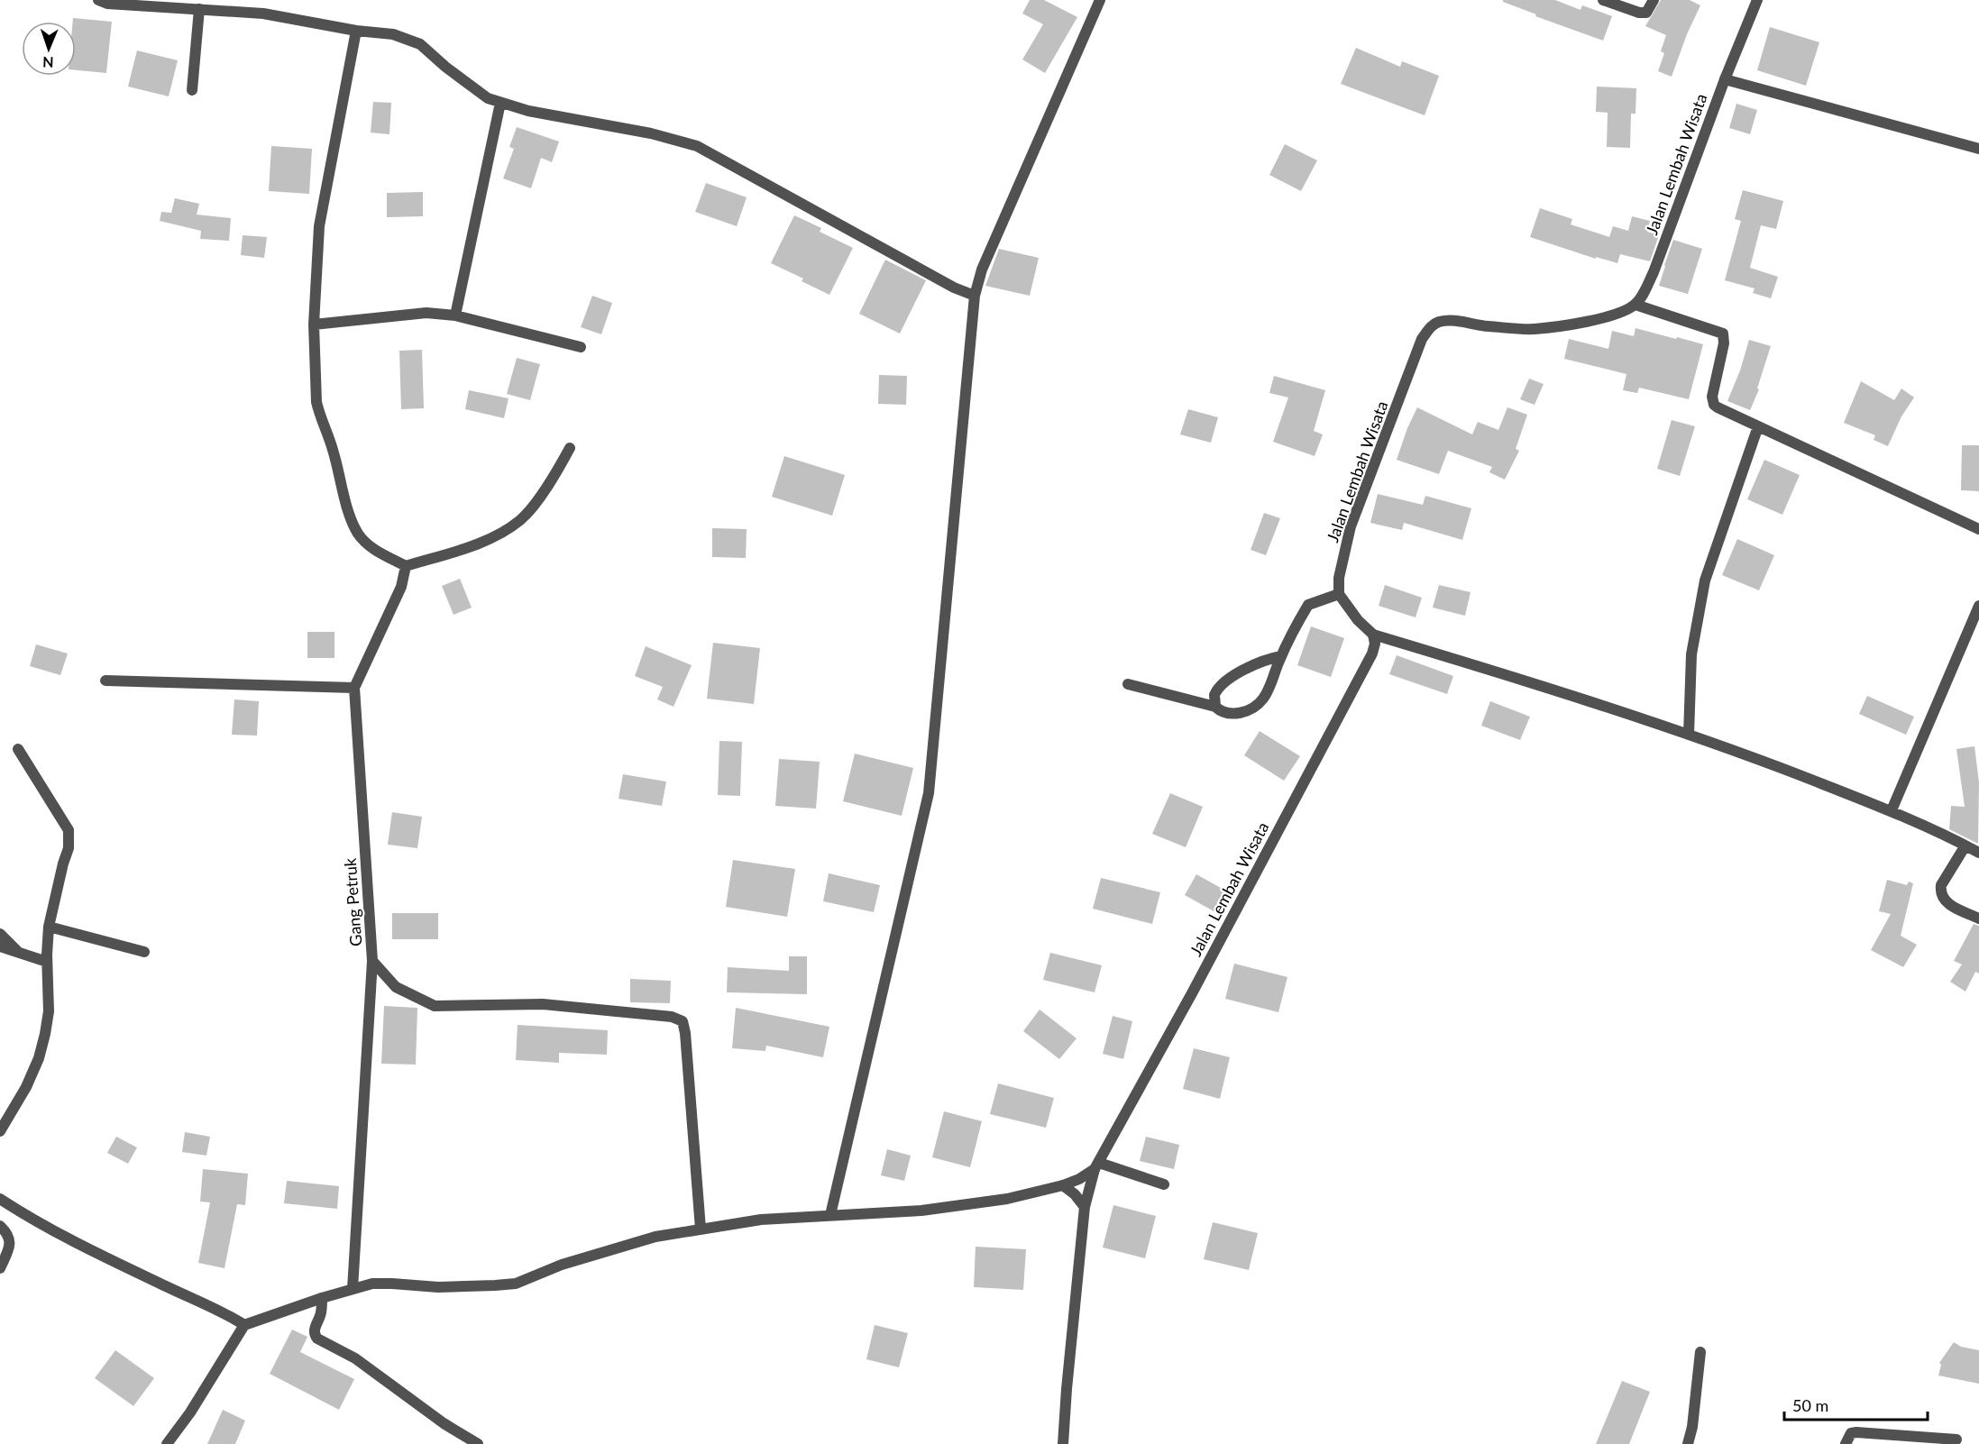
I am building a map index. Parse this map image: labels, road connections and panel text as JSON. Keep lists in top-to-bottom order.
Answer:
{
  "streets": {
    "street": ["Jalan Lembah Wisata", "Gang Petruk"]
  },
  "crossings": [
    ["Jalan Lembah Wisata", "Gang Petruk"]
  ],
  "scale_bar": "50 m",
  "north": "bottom"
}
